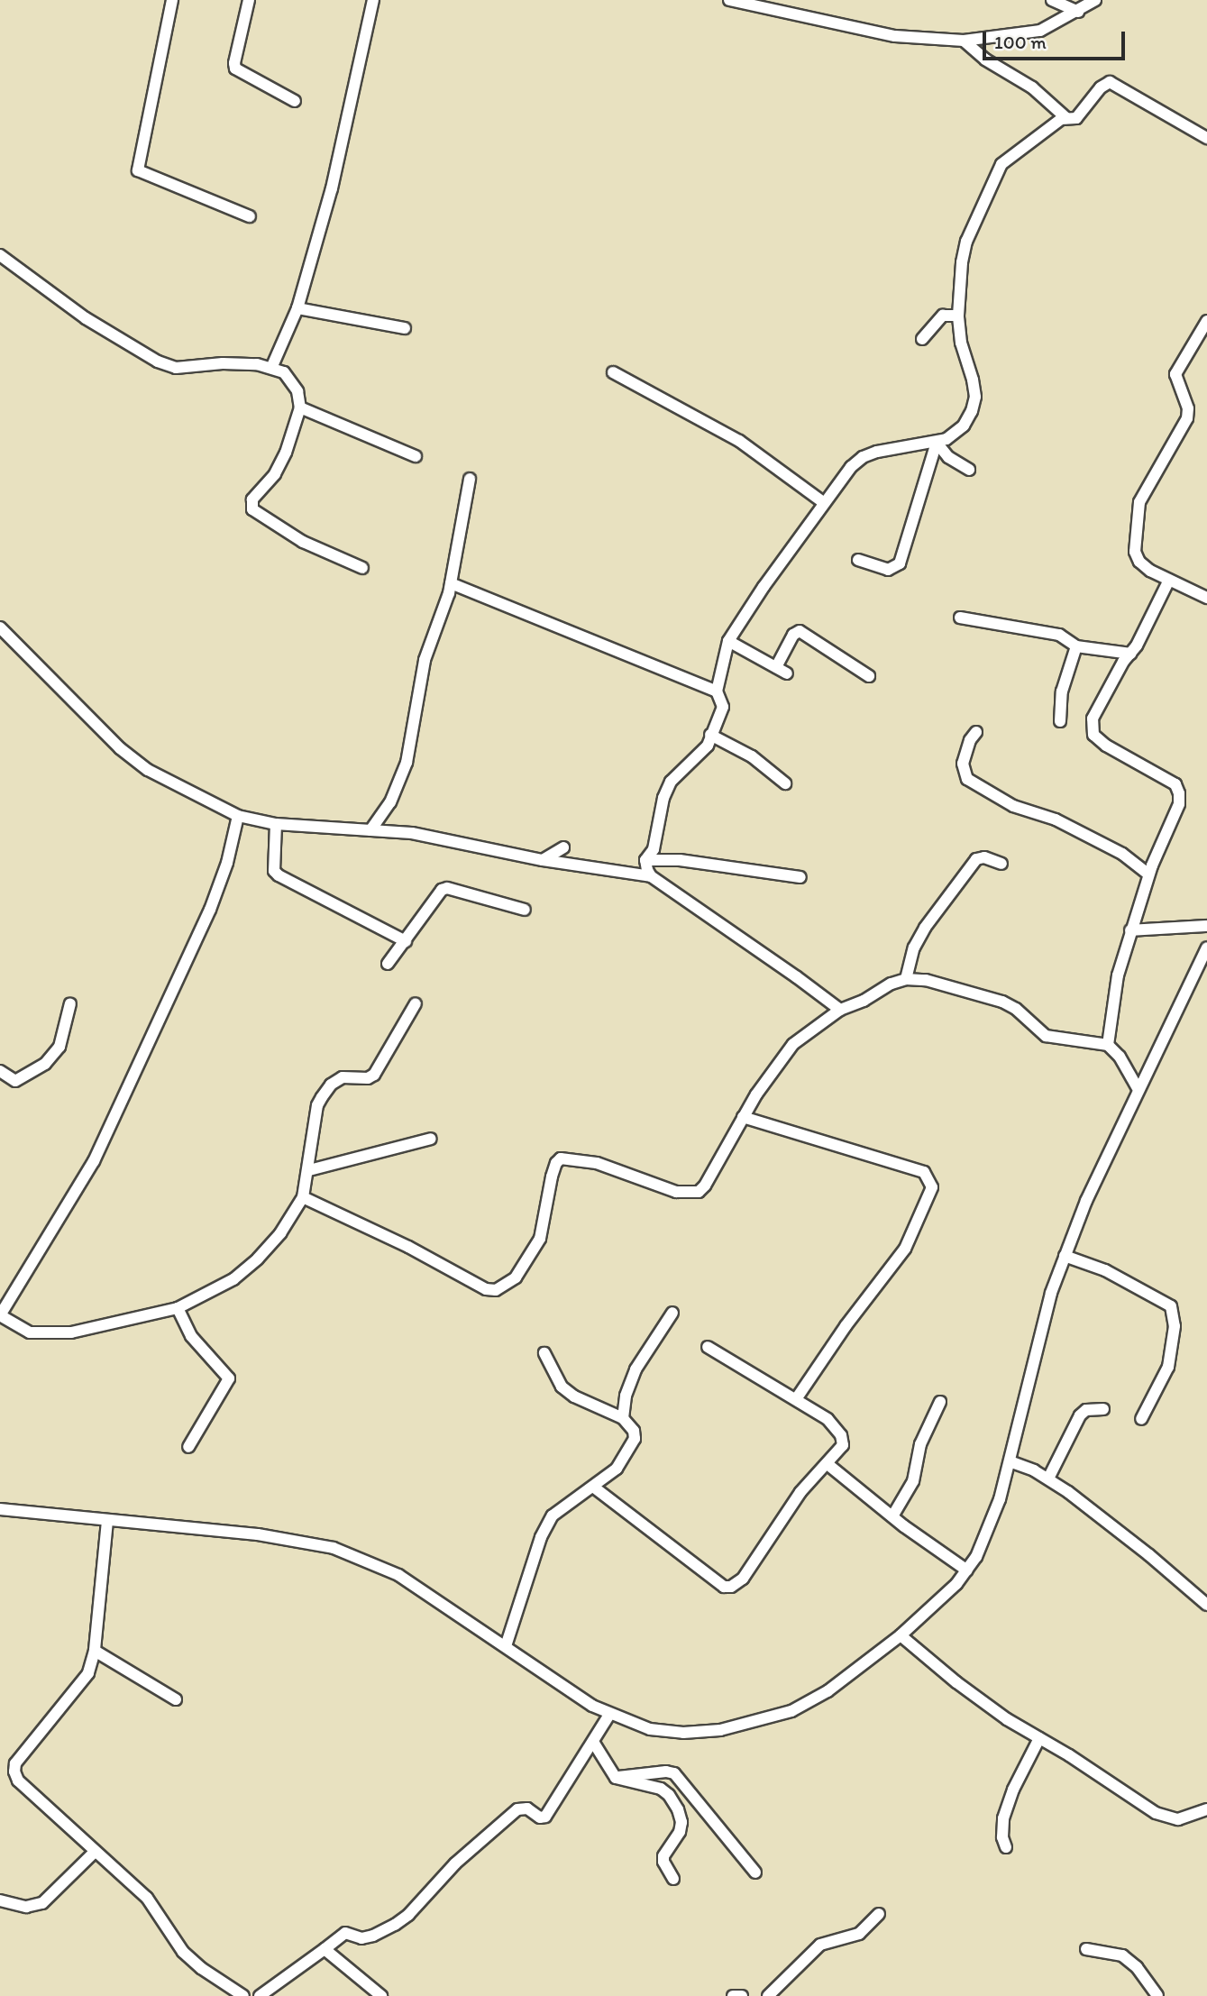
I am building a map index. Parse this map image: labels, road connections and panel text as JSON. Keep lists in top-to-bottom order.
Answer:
{
  "scale_bar": "100 m"
}
